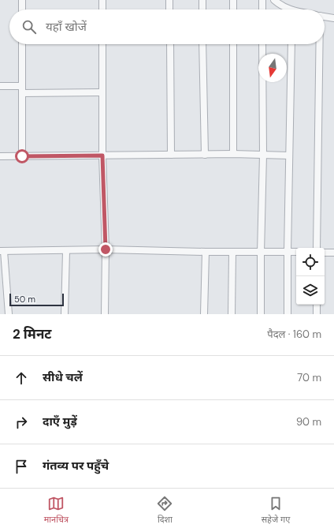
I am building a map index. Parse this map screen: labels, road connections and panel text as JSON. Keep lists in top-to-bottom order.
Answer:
{
  "scale_bar": "50 m",
  "north": "bottom",
  "page": {
    "search": "यहाँ खोजें",
    "scale": "50 m",
    "heading": ["2 मिनट", "पैदल · 160 m"],
    "list": [
      ["सीधे चलें", "70 m"],
      ["दाएँ मुड़ें", "90 m"],
      "गंतव्य पर पहुँचे"
    ],
    "nav": ["मानचित्र", "दिशा", "सहेजे गए"]
  }
}
